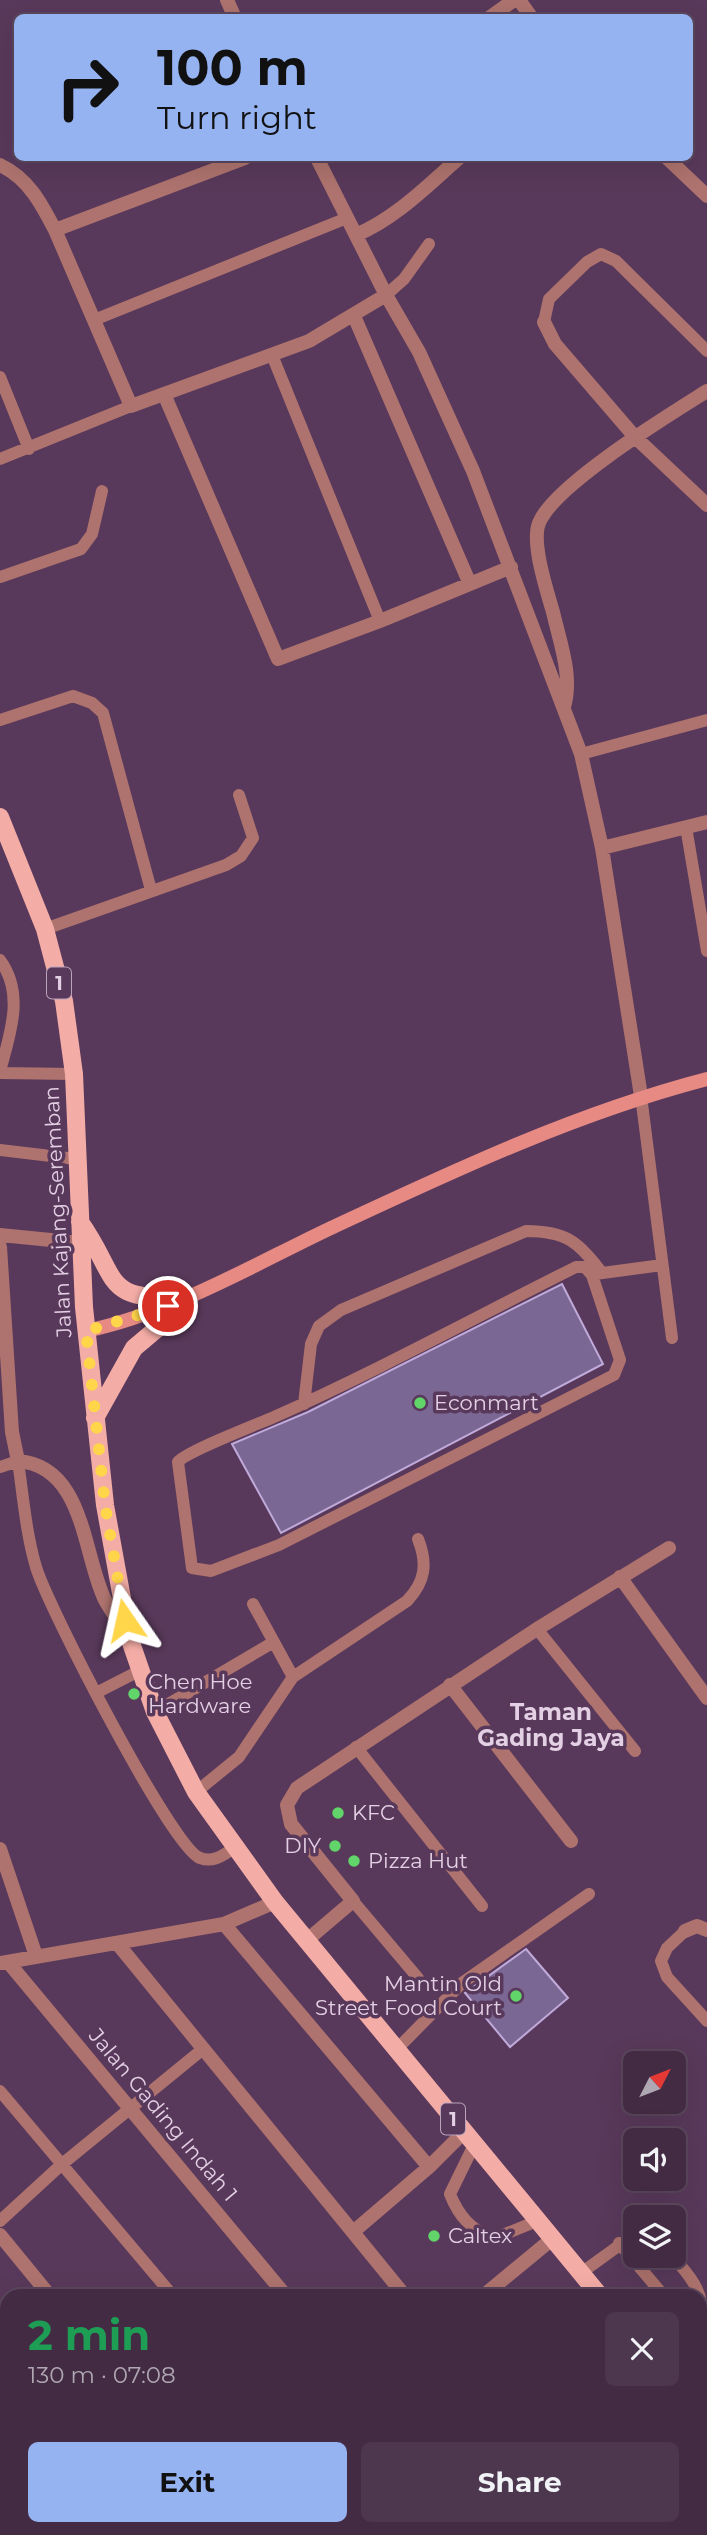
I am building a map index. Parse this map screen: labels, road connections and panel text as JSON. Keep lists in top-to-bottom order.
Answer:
{
  "streets": {
    "main road": ["1", "Jalan Kajang-Seremban"],
    "street": ["Jalan Gading Indah 1"]
  },
  "districts": ["Taman Gading Jaya"],
  "places": [
    "Econmart",
    "Chen Hoe Hardware",
    "KFC",
    "DIY",
    "Pizza Hut",
    "Mantin Old Street Food Court",
    "Caltex"
  ],
  "north": "top right",
  "page": {
    "turn": ["100 m", "Turn right"],
    "heading": ["2 min", "130 m · 07:08"],
    "buttons": ["Exit", "Share"]
  }
}
